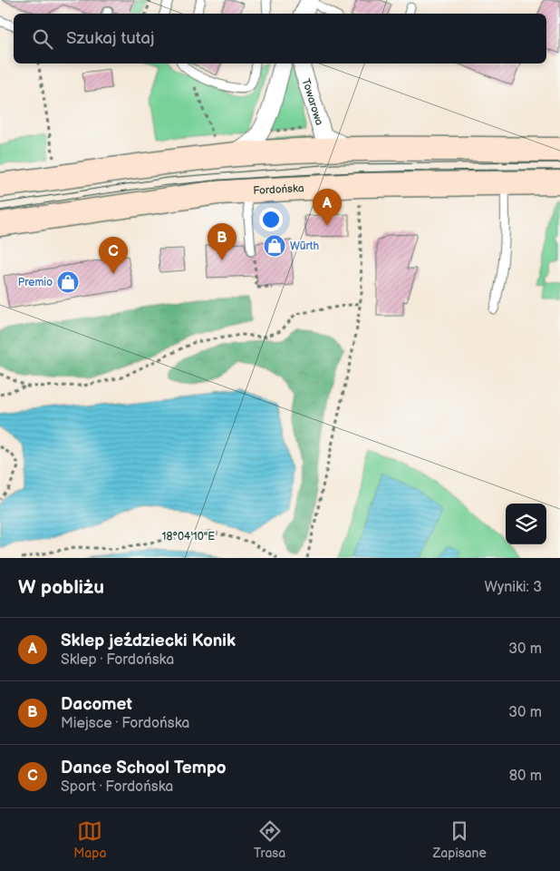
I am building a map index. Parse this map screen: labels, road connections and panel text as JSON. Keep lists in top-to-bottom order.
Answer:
{
  "streets": {
    "main road": ["Fordońska"],
    "street": ["Towarowa"]
  },
  "places": {
    "shop": ["Würth", "Premio"]
  },
  "page": {
    "search": "Szukaj tutaj",
    "pins": ["A", "B", "C"],
    "heading": ["W pobliżu", "Wyniki: 3"],
    "list": [
      {
        "mark": "A",
        "name": "Sklep jeździecki Konik",
        "note": "Sklep · Fordońska",
        "value": "30 m"
      },
      {
        "mark": "B",
        "name": "Dacomet",
        "note": "Miejsce · Fordońska",
        "value": "30 m"
      },
      {
        "mark": "C",
        "name": "Dance School Tempo",
        "note": "Sport · Fordońska",
        "value": "80 m"
      }
    ],
    "nav": ["Mapa", "Trasa", "Zapisane"]
  },
  "coordinates": ["18°04'10\"E"]
}
